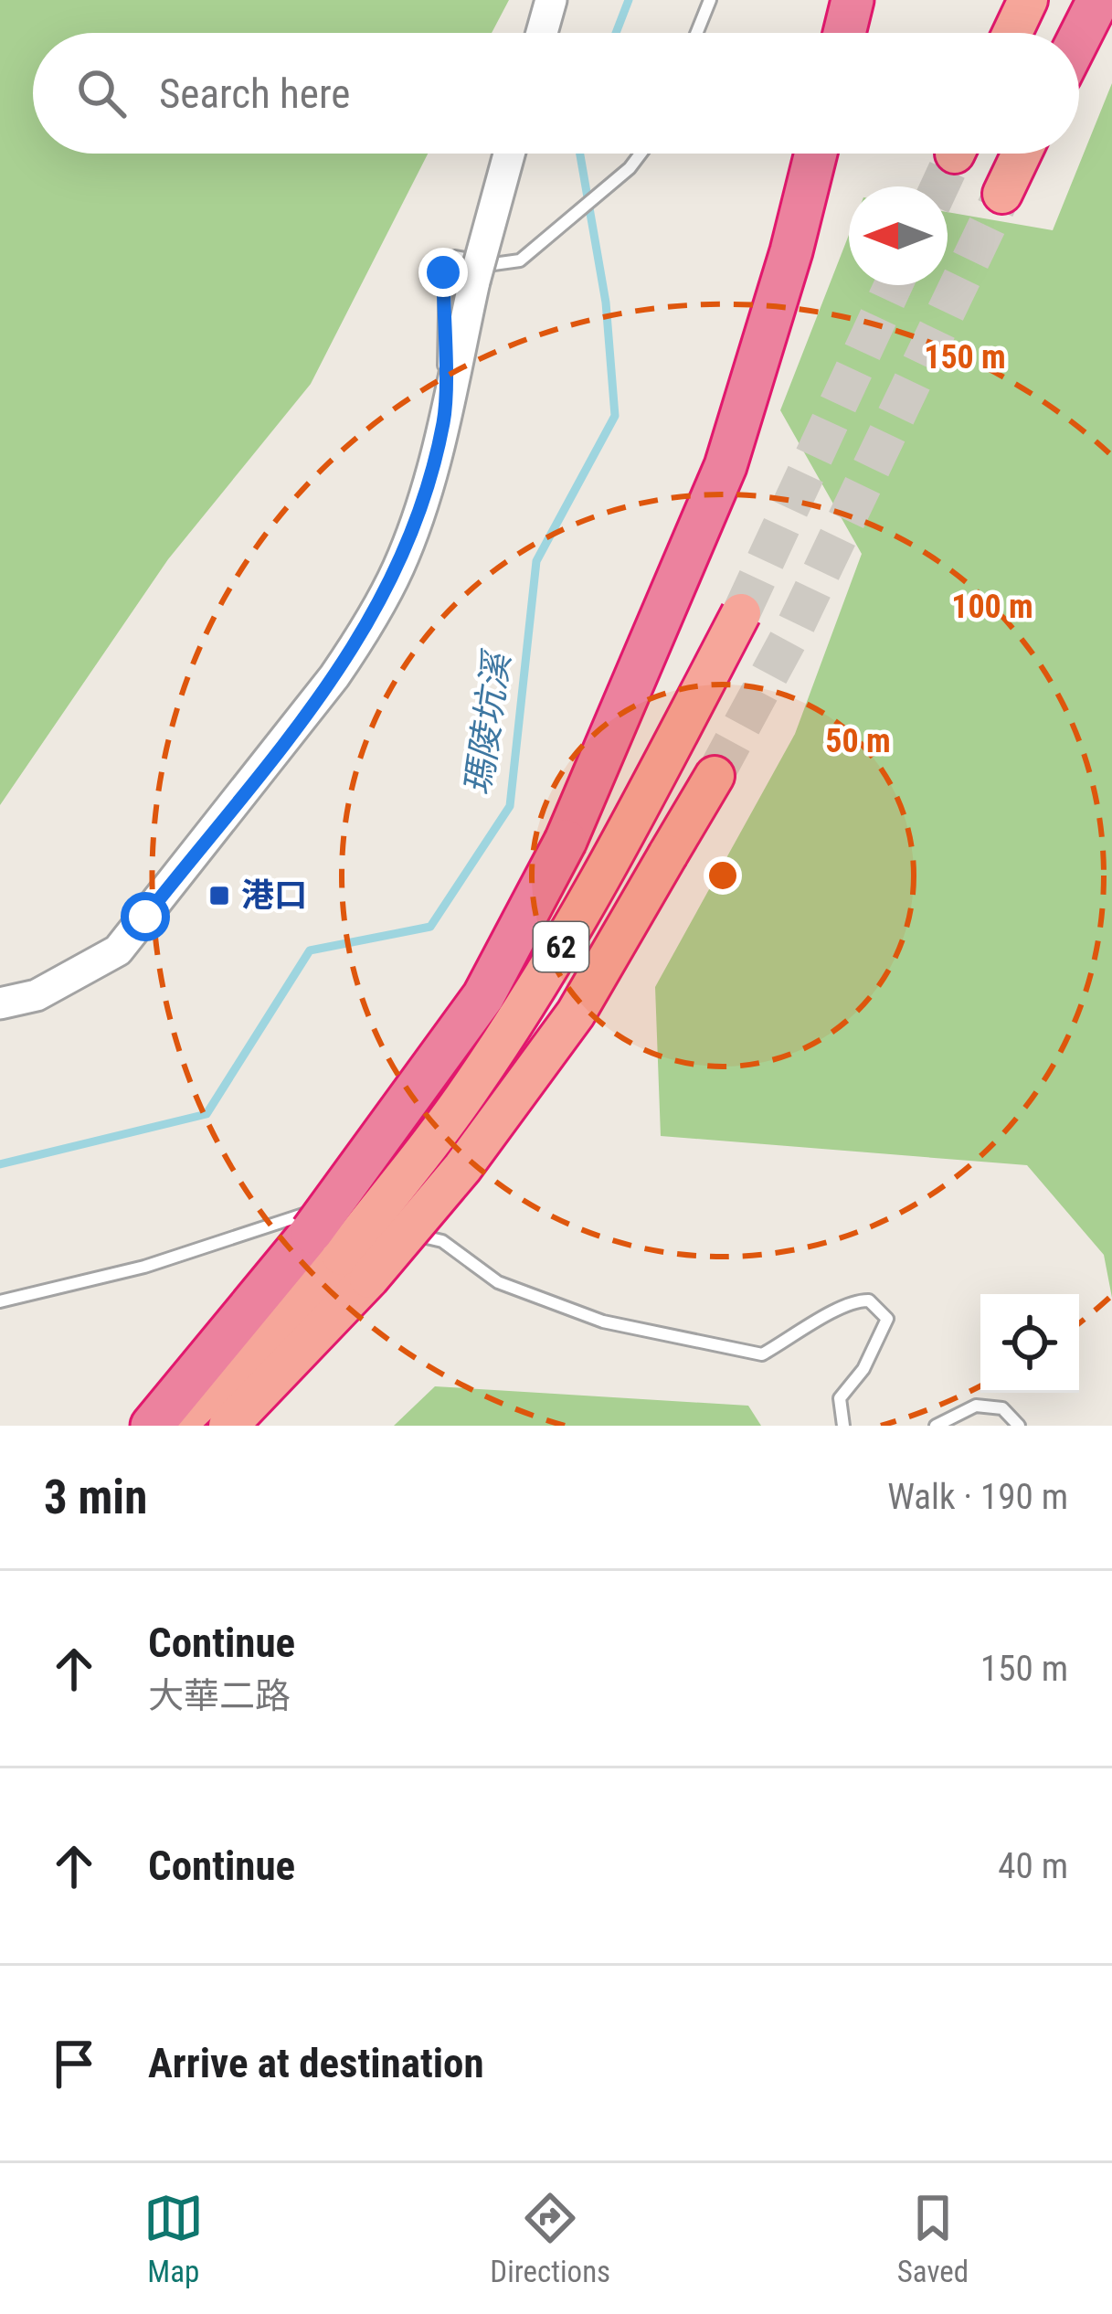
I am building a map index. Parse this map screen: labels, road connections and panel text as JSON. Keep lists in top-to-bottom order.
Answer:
{
  "streets": {
    "highway": ["62"]
  },
  "water": ["瑪陵坑溪"],
  "places": {
    "transit": ["港口"]
  },
  "north": "left",
  "page": {
    "search": "Search here",
    "heading": ["3 min", "Walk · 190 m"],
    "list": [
      ["Continue", "大華二路", "150 m"],
      ["Continue", "40 m"],
      "Arrive at destination"
    ],
    "nav": ["Map", "Directions", "Saved"]
  },
  "rings": ["150 m", "100 m", "50 m"]
}
